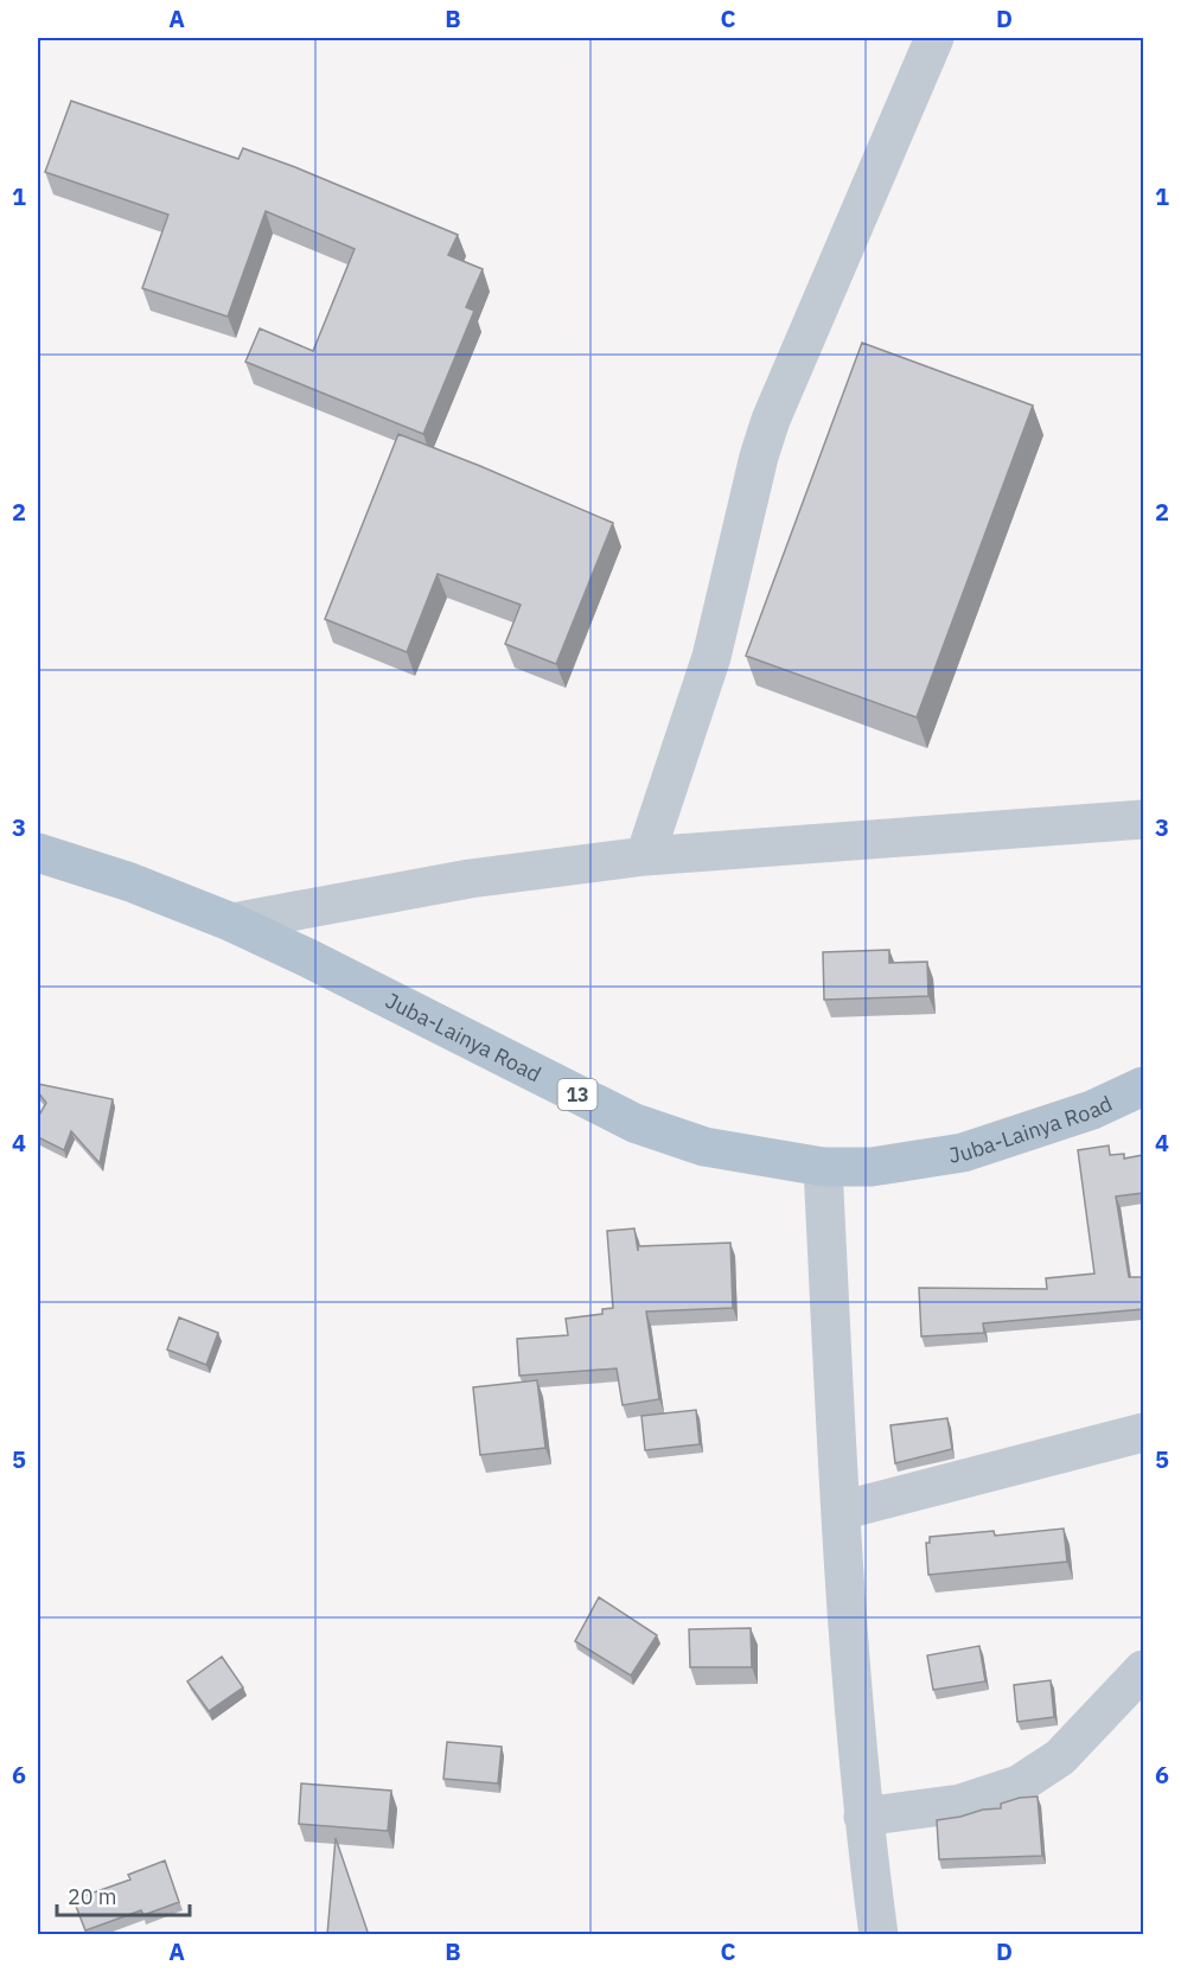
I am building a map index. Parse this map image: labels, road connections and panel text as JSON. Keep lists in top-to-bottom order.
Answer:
{
  "streets": {
    "main road": ["Juba-Lainya Road", "13"]
  },
  "scale_bar": "20 m",
  "grid": {
    "columns": [
      "A",
      "B",
      "C",
      "D"
    ],
    "rows": [
      "1",
      "2",
      "3",
      "4",
      "5",
      "6"
    ]
  }
}
